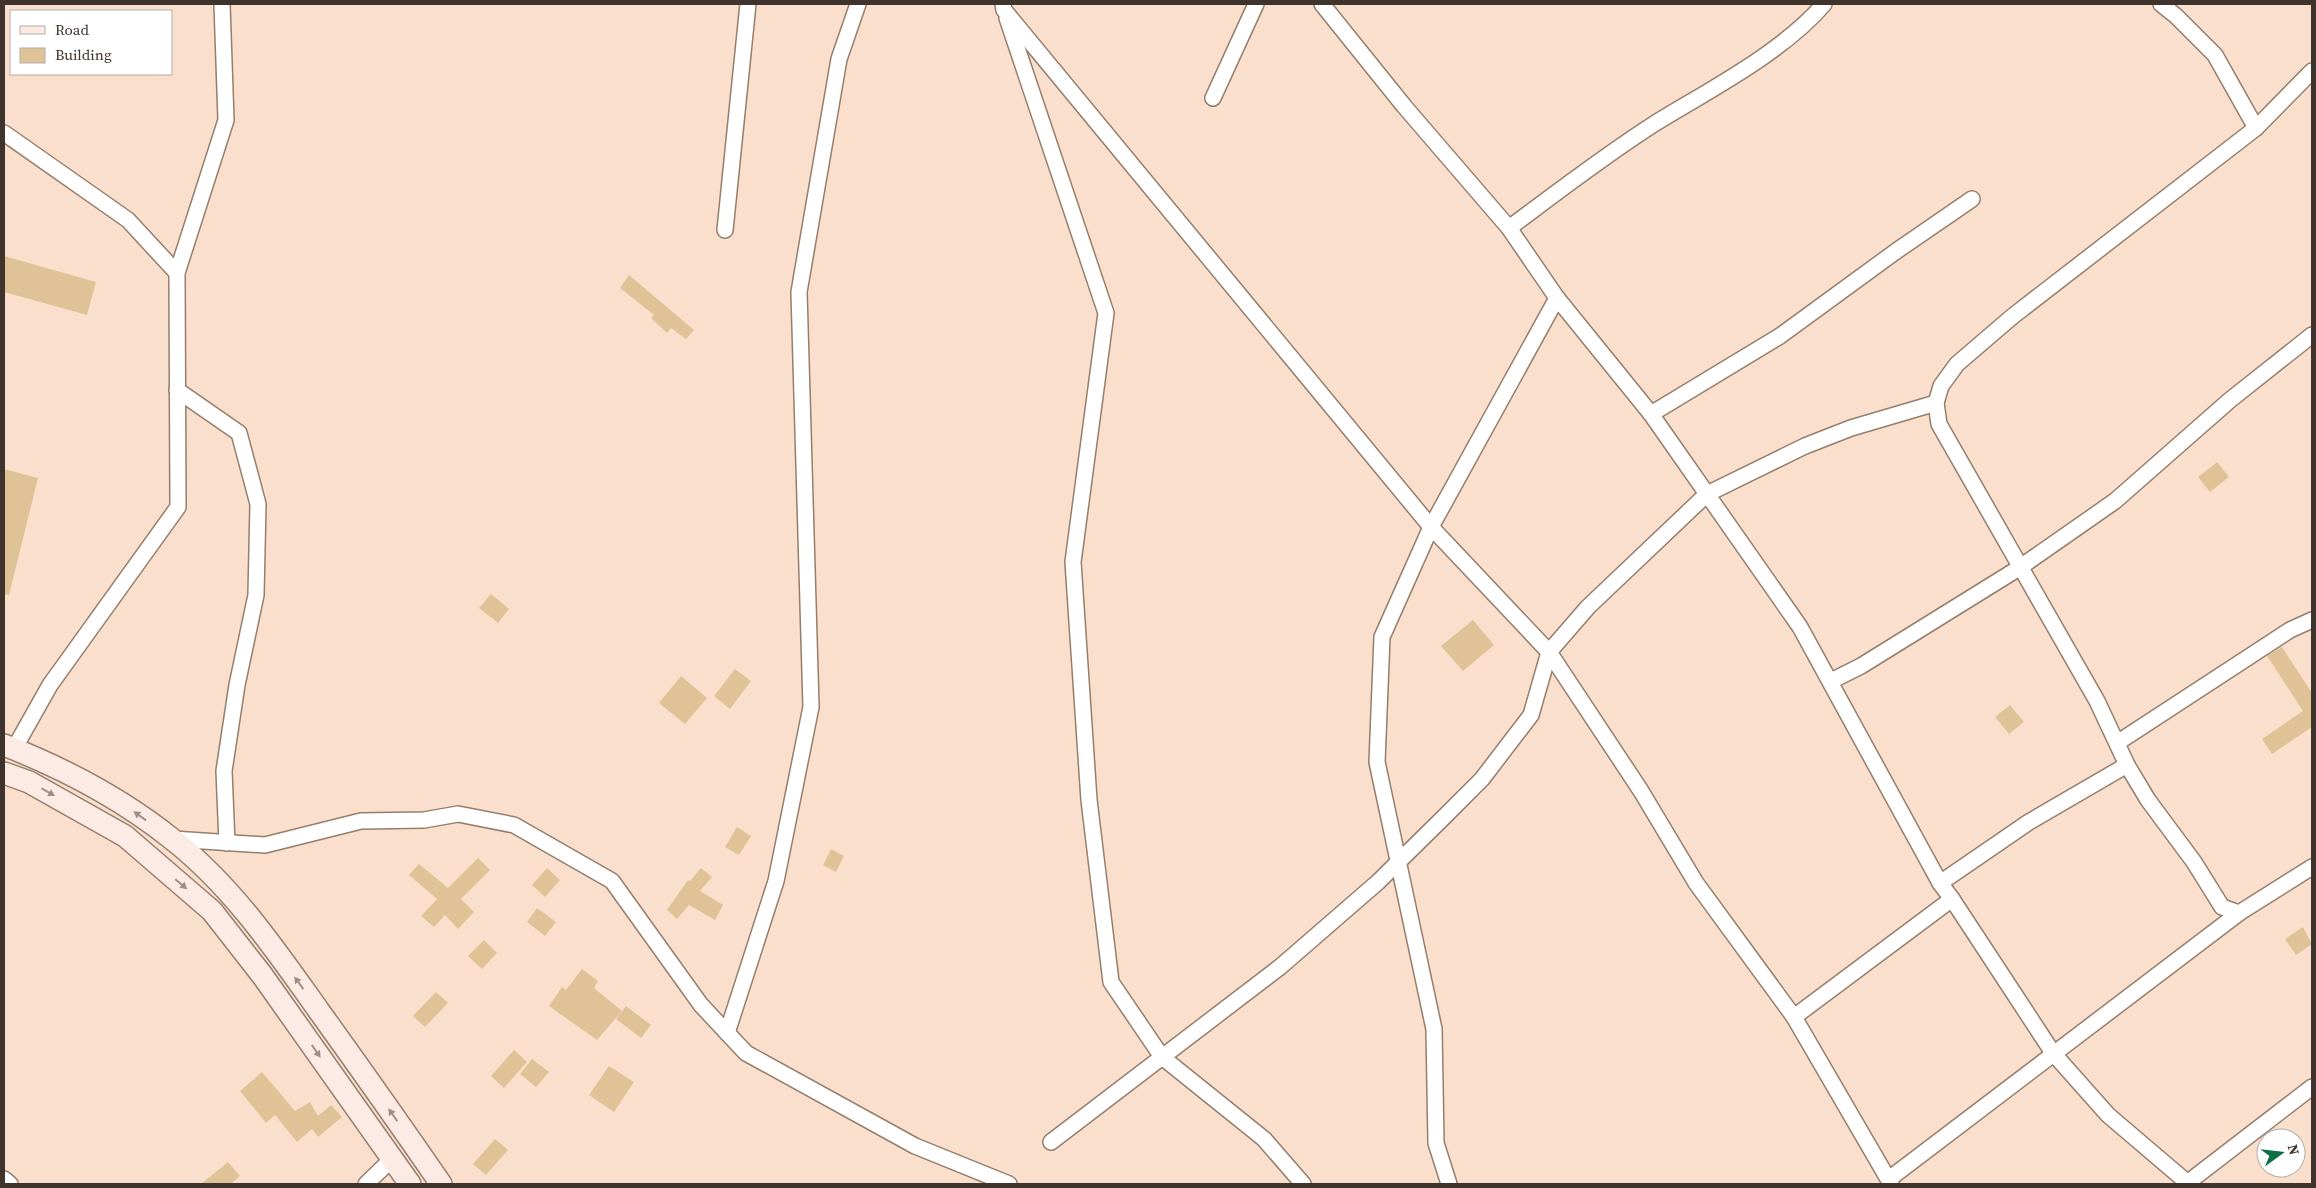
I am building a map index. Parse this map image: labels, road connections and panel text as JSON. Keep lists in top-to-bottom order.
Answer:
{
  "legend": ["Road", "Building"],
  "north": "right"
}
